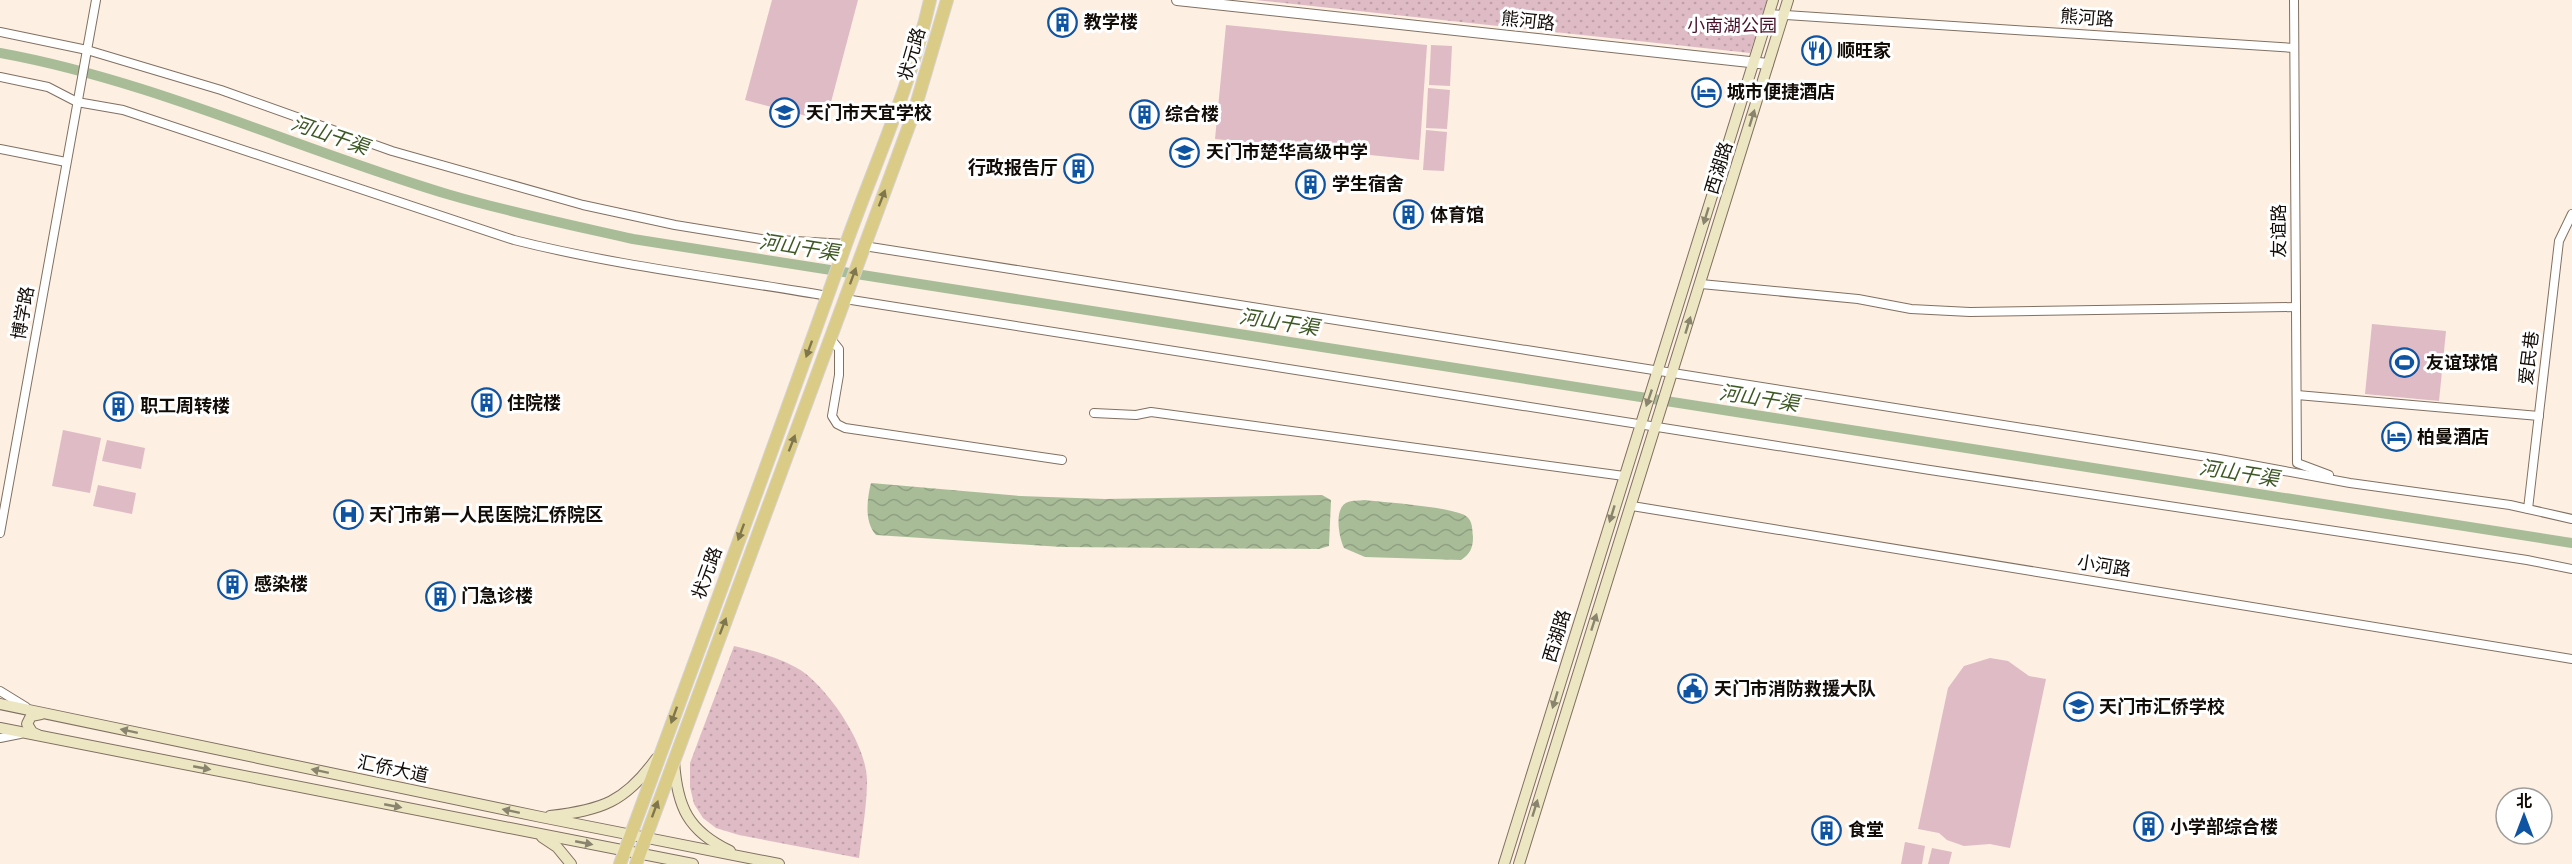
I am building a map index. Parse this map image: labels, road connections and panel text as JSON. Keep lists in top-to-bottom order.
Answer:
{
  "streets": {
    "main road": ["状元路", "西湖路", "汇侨大道"],
    "street": [
      "熊河路",
      "友谊路",
      "博学路",
      "爱民巷",
      "小河路"
    ]
  },
  "crossings": [
    ["熊河路", "西湖路"],
    ["熊河路", "友谊路"],
    ["状元路", "汇侨大道"],
    ["西湖路", "小河路"]
  ],
  "water": ["河山干渠"],
  "parks": ["小南湖公园"],
  "places": {
    "building": [
      "教学楼",
      "综合楼",
      "行政报告厅",
      "学生宿舍",
      "体育馆",
      "住院楼",
      "职工周转楼",
      "感染楼",
      "门急诊楼",
      "小学部综合楼",
      "食堂"
    ],
    "restaurant": ["顺旺家"],
    "hotel": ["城市便捷酒店", "柏曼酒店"],
    "school or university": ["天门市天宜学校", "天门市楚华高级中学", "天门市汇侨学校"],
    "sports": ["友谊球馆"],
    "hospital": ["天门市第一人民医院汇侨院区"],
    "public building": ["天门市消防救援大队"]
  },
  "north": "top"
}
